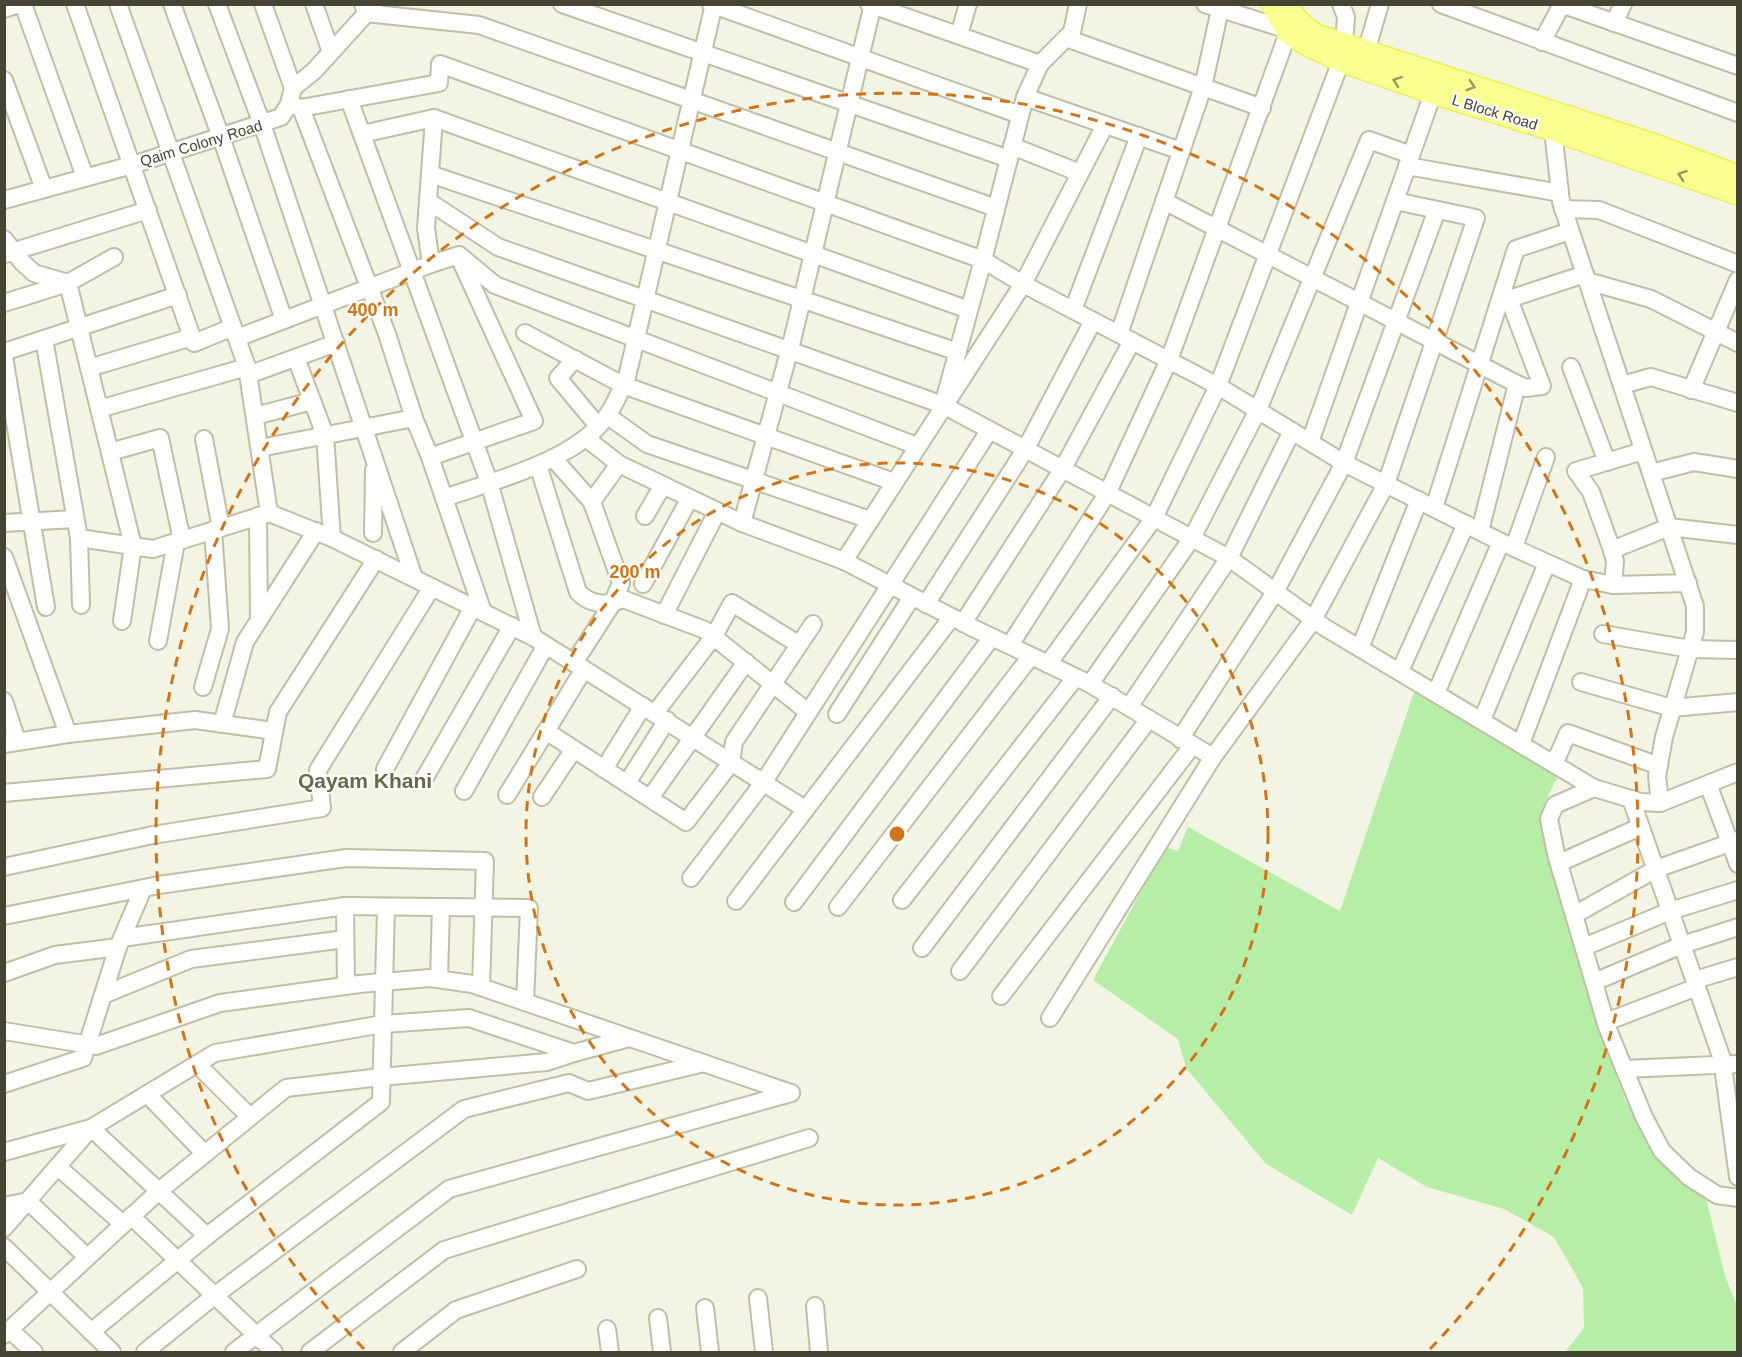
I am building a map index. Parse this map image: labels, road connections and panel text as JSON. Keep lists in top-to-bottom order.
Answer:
{
  "streets": {
    "main road": ["L Block Road"],
    "street": ["Qaim Colony Road"]
  },
  "districts": ["Qayam Khani"],
  "rings": ["400 m", "200 m"]
}
